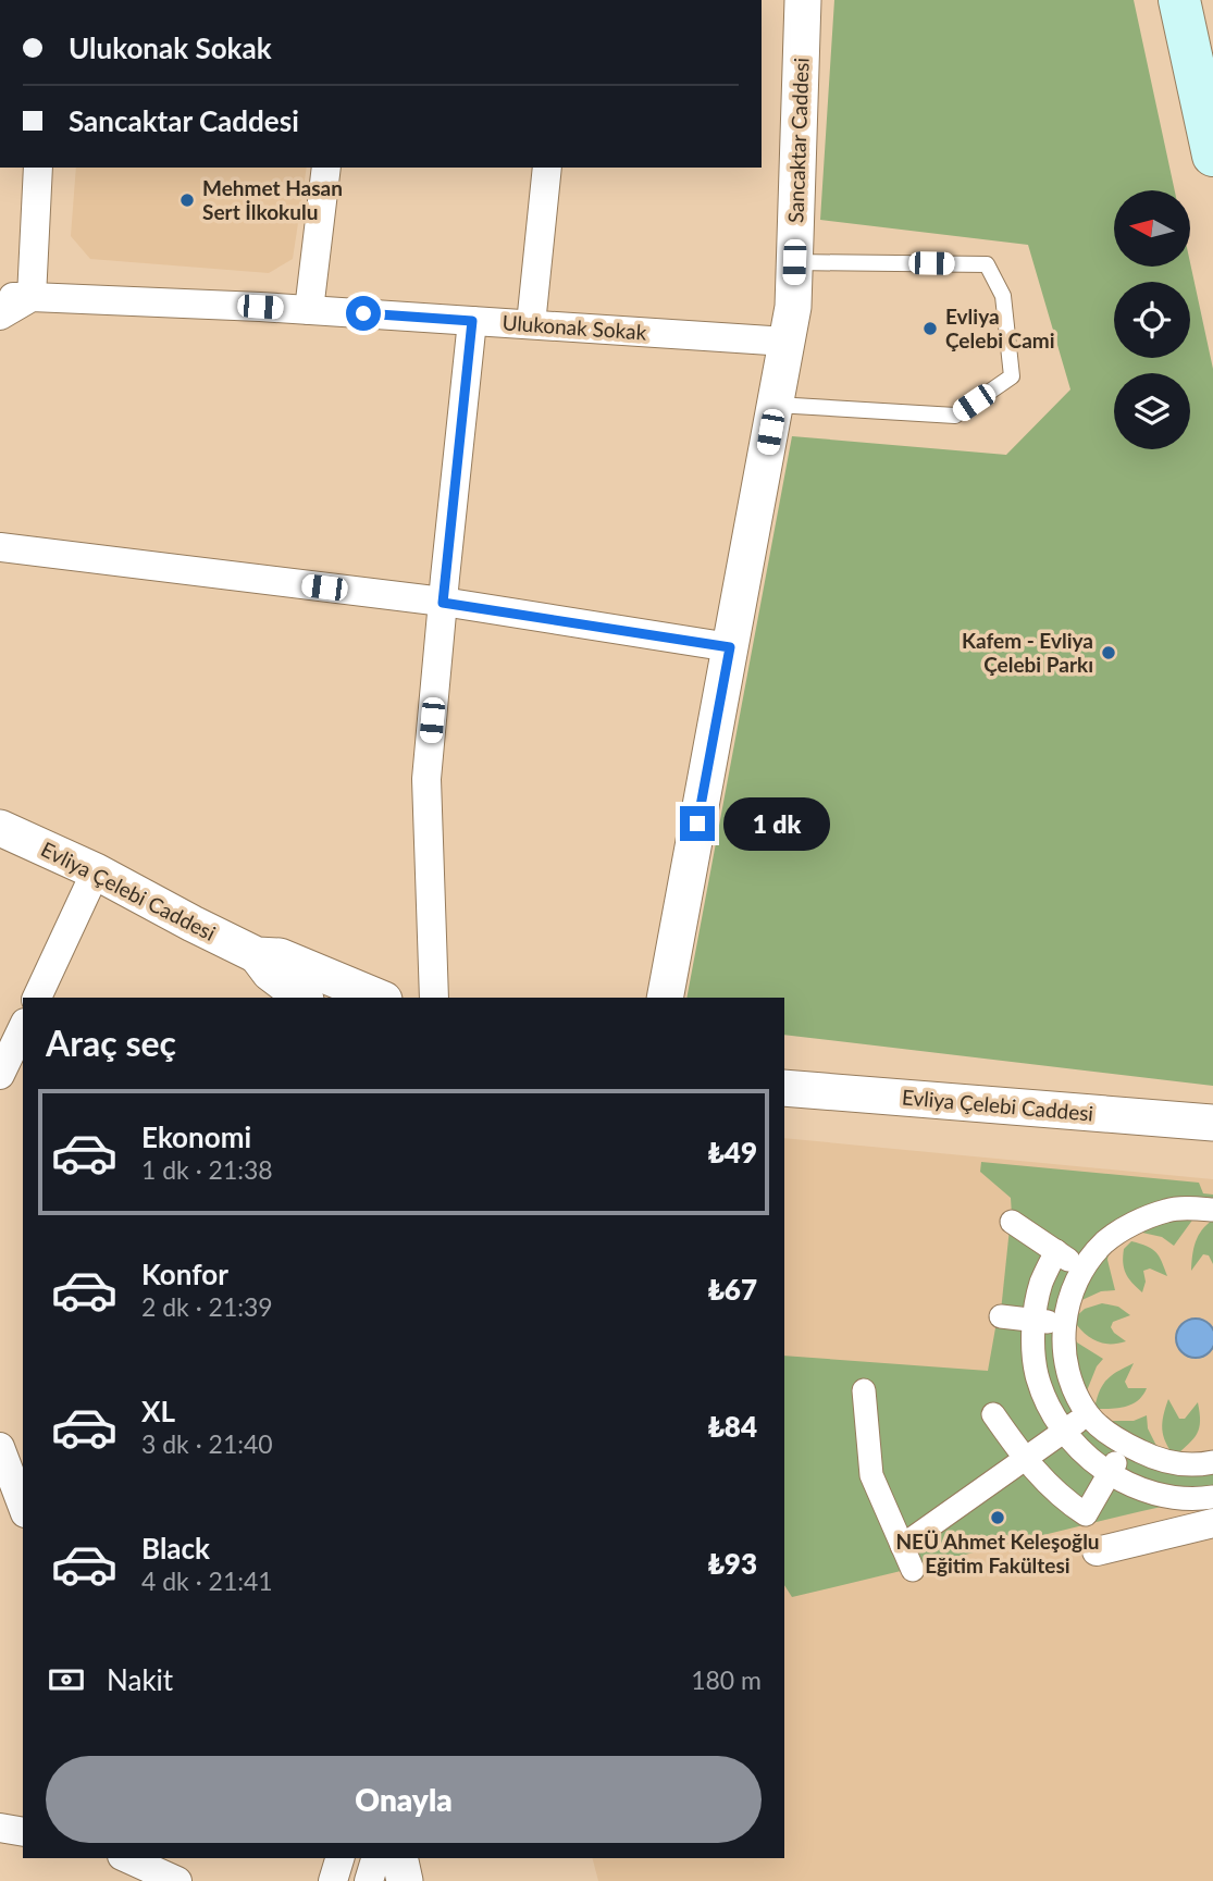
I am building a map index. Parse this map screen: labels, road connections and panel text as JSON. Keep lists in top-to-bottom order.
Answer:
{
  "streets": {
    "street": ["Sancaktar Caddesi", "Ulukonak Sokak", "Evliya Çelebi Caddesi"]
  },
  "crossings": [
    ["Sancaktar Caddesi", "Ulukonak Sokak"]
  ],
  "places": [
    "Mehmet Hasan Sert İlkokulu",
    "Evliya Çelebi Cami",
    "Kafem - Evliya Çelebi Parkı",
    "NEÜ Ahmet Keleşoğlu Eğitim Fakültesi"
  ],
  "north": "left",
  "page": {
    "banner": ["Ulukonak Sokak", "Sancaktar Caddesi"],
    "bubble": "1 dk",
    "heading": "Araç seç",
    "list": [
      {
        "name": "Ekonomi",
        "note": "1 dk · 21:38",
        "value": "₺49"
      },
      {
        "name": "Konfor",
        "note": "2 dk · 21:39",
        "value": "₺67"
      },
      {
        "name": "XL",
        "note": "3 dk · 21:40",
        "value": "₺84"
      },
      {
        "name": "Black",
        "note": "4 dk · 21:41",
        "value": "₺93"
      }
    ],
    "pay": ["Nakit", "180 m"],
    "buttons": "Onayla"
  }
}
